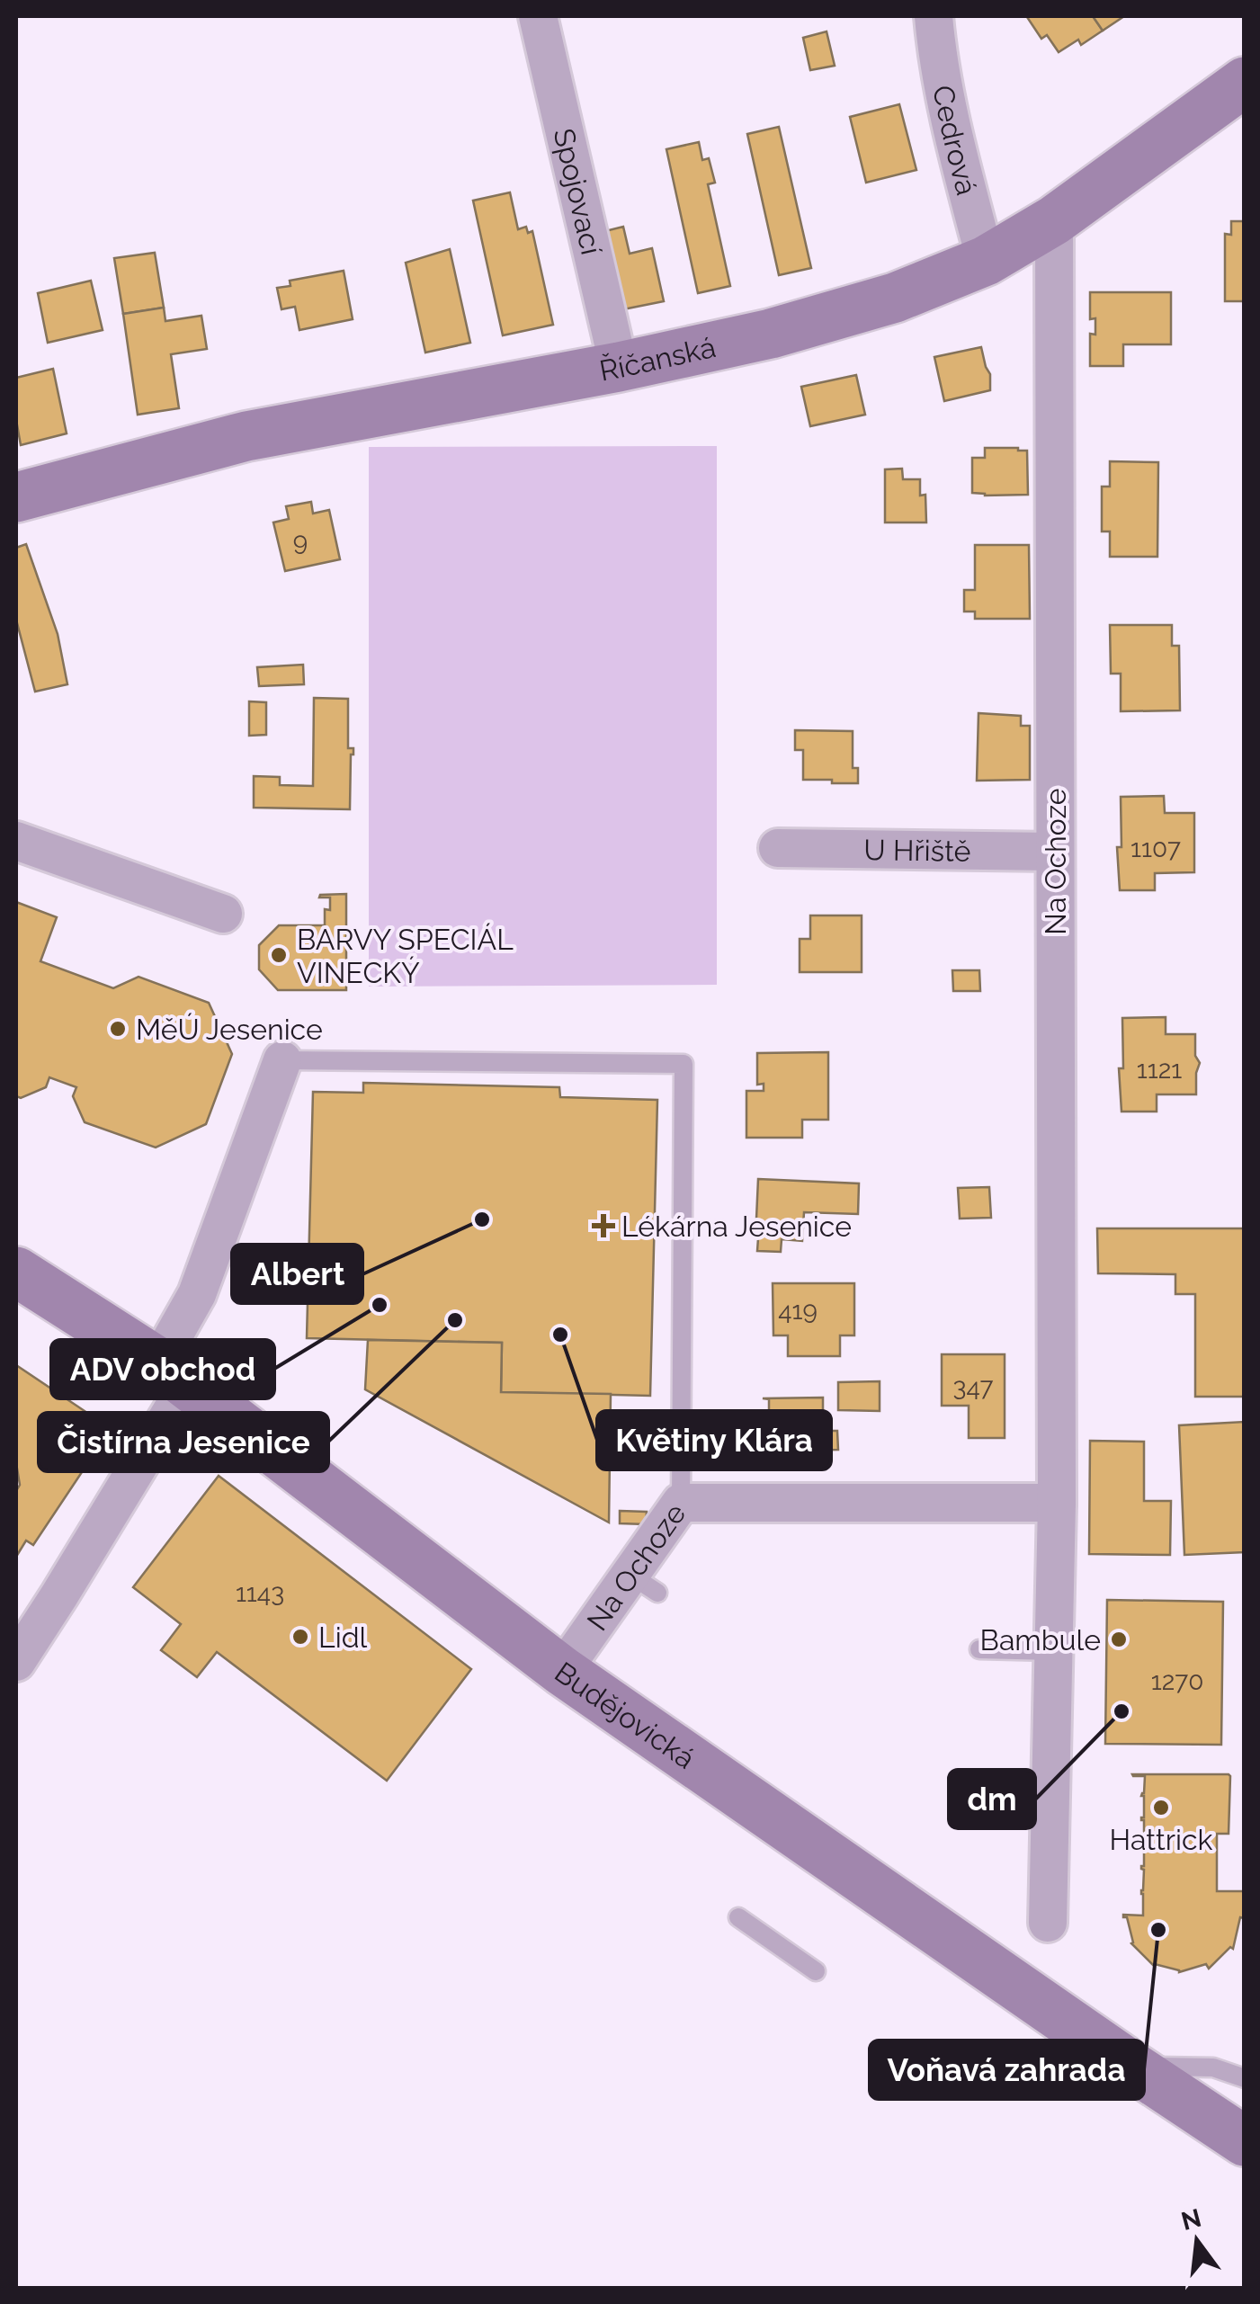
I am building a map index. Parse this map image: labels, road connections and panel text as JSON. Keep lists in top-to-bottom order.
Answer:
{
  "streets": {
    "main road": ["Říčanská", "Budějovická"],
    "street": [
      "Cedrová",
      "Spojovací",
      "U Hřiště",
      "Na Ochoze"
    ]
  },
  "crossings": [
    ["Cedrová", "Říčanská"],
    ["Spojovací", "Říčanská"],
    ["Říčanská", "Na Ochoze"],
    ["U Hřiště", "Na Ochoze"],
    ["Na Ochoze", "Budějovická"]
  ],
  "places": {
    "other": [
      "BARVY SPECIÁL VINECKÝ",
      "MěÚ Jesenice",
      "Albert",
      "ADV obchod",
      "Čistírna Jesenice",
      "Květiny Klára",
      "Lidl",
      "Bambule",
      "dm",
      "Hattrick",
      "Voňavá zahrada"
    ],
    "health": ["Lékárna Jesenice"]
  },
  "house_numbers": [
    "9",
    "1107",
    "1121",
    "419",
    "347",
    "1143",
    "1270"
  ],
  "north": "top"
}
